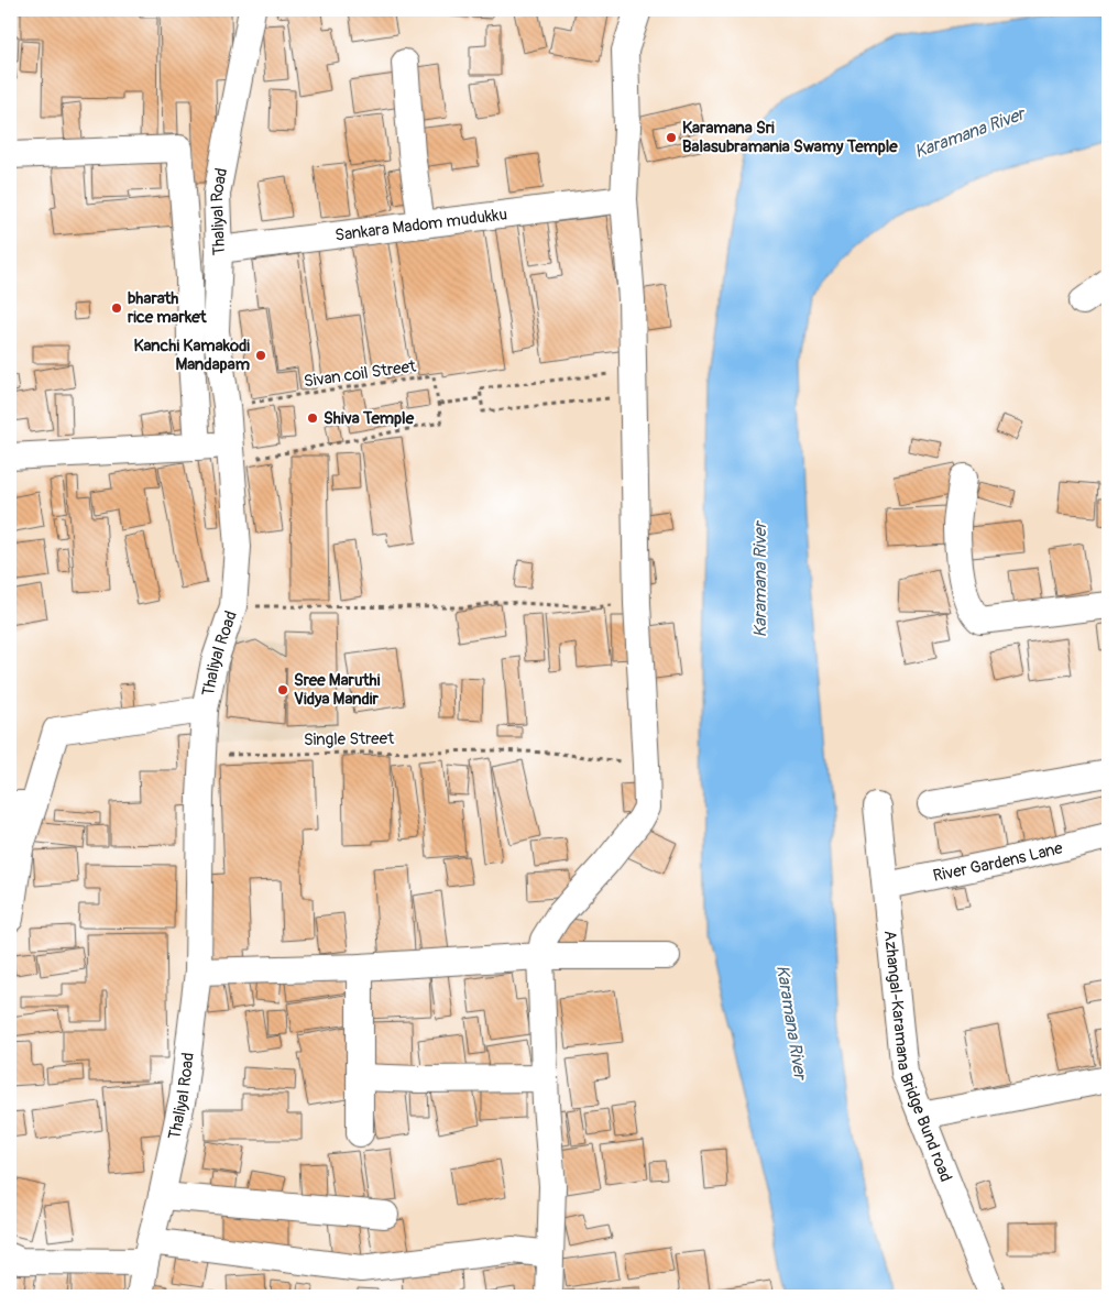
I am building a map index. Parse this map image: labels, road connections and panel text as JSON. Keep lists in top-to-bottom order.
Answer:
{
  "streets": {
    "street": [
      "Thaliyal Road",
      "Sankara Madom mudukku",
      "River Gardens Lane",
      "Azhangal-Karamana Bridge Bund road"
    ],
    "path": ["Sivan coil Street", "Single Street"]
  },
  "crossings": [
    ["Thaliyal Road", "Sankara Madom mudukku"],
    ["Thaliyal Road", "Sivan coil Street"],
    ["Thaliyal Road", "Single Street"],
    ["River Gardens Lane", "Azhangal-Karamana Bridge Bund road"]
  ],
  "water": ["Karamana River"],
  "places": [
    "Karamana Sri Balasubramania Swamy Temple",
    "bharath rice market",
    "Kanchi Kamakodi Mandapam",
    "Shiva Temple",
    "Sree Maruthi Vidya Mandir"
  ]
}
